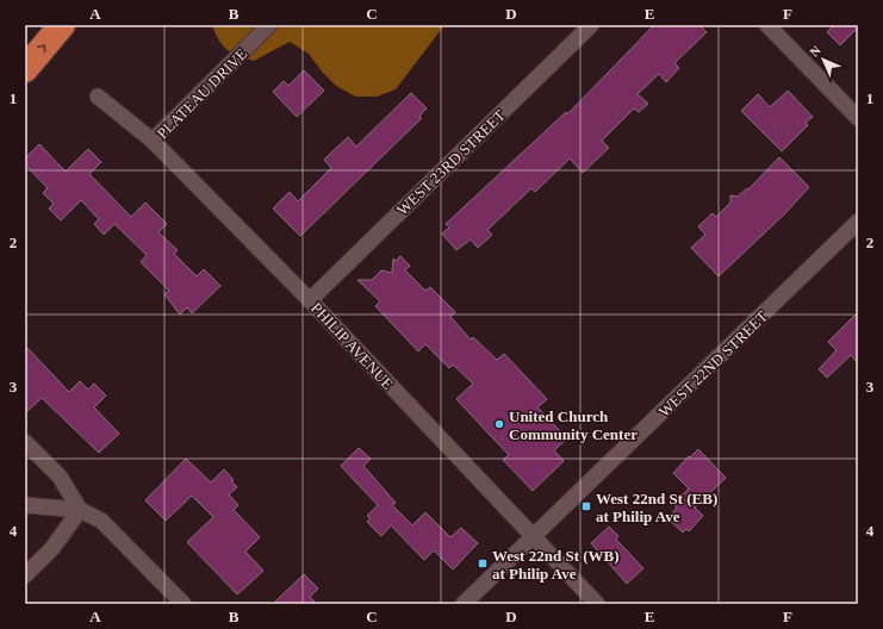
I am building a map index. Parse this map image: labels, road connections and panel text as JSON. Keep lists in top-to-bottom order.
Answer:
{
  "streets": {
    "street": [
      "PLATEAU DRIVE",
      "WEST 23RD STREET",
      "PHILIP AVENUE",
      "WEST 22ND STREET"
    ]
  },
  "crossings": [
    ["PLATEAU DRIVE", "PHILIP AVENUE"],
    ["WEST 23RD STREET", "PHILIP AVENUE"],
    ["PHILIP AVENUE", "WEST 22ND STREET"]
  ],
  "places": {
    "other": ["United Church Community Center"],
    "transit": ["West 22nd St (EB) at Philip Ave", "West 22nd St (WB) at Philip Ave"]
  },
  "north": "top left",
  "grid": {
    "columns": [
      "A",
      "B",
      "C",
      "D",
      "E",
      "F"
    ],
    "rows": [
      "1",
      "2",
      "3",
      "4"
    ]
  }
}
